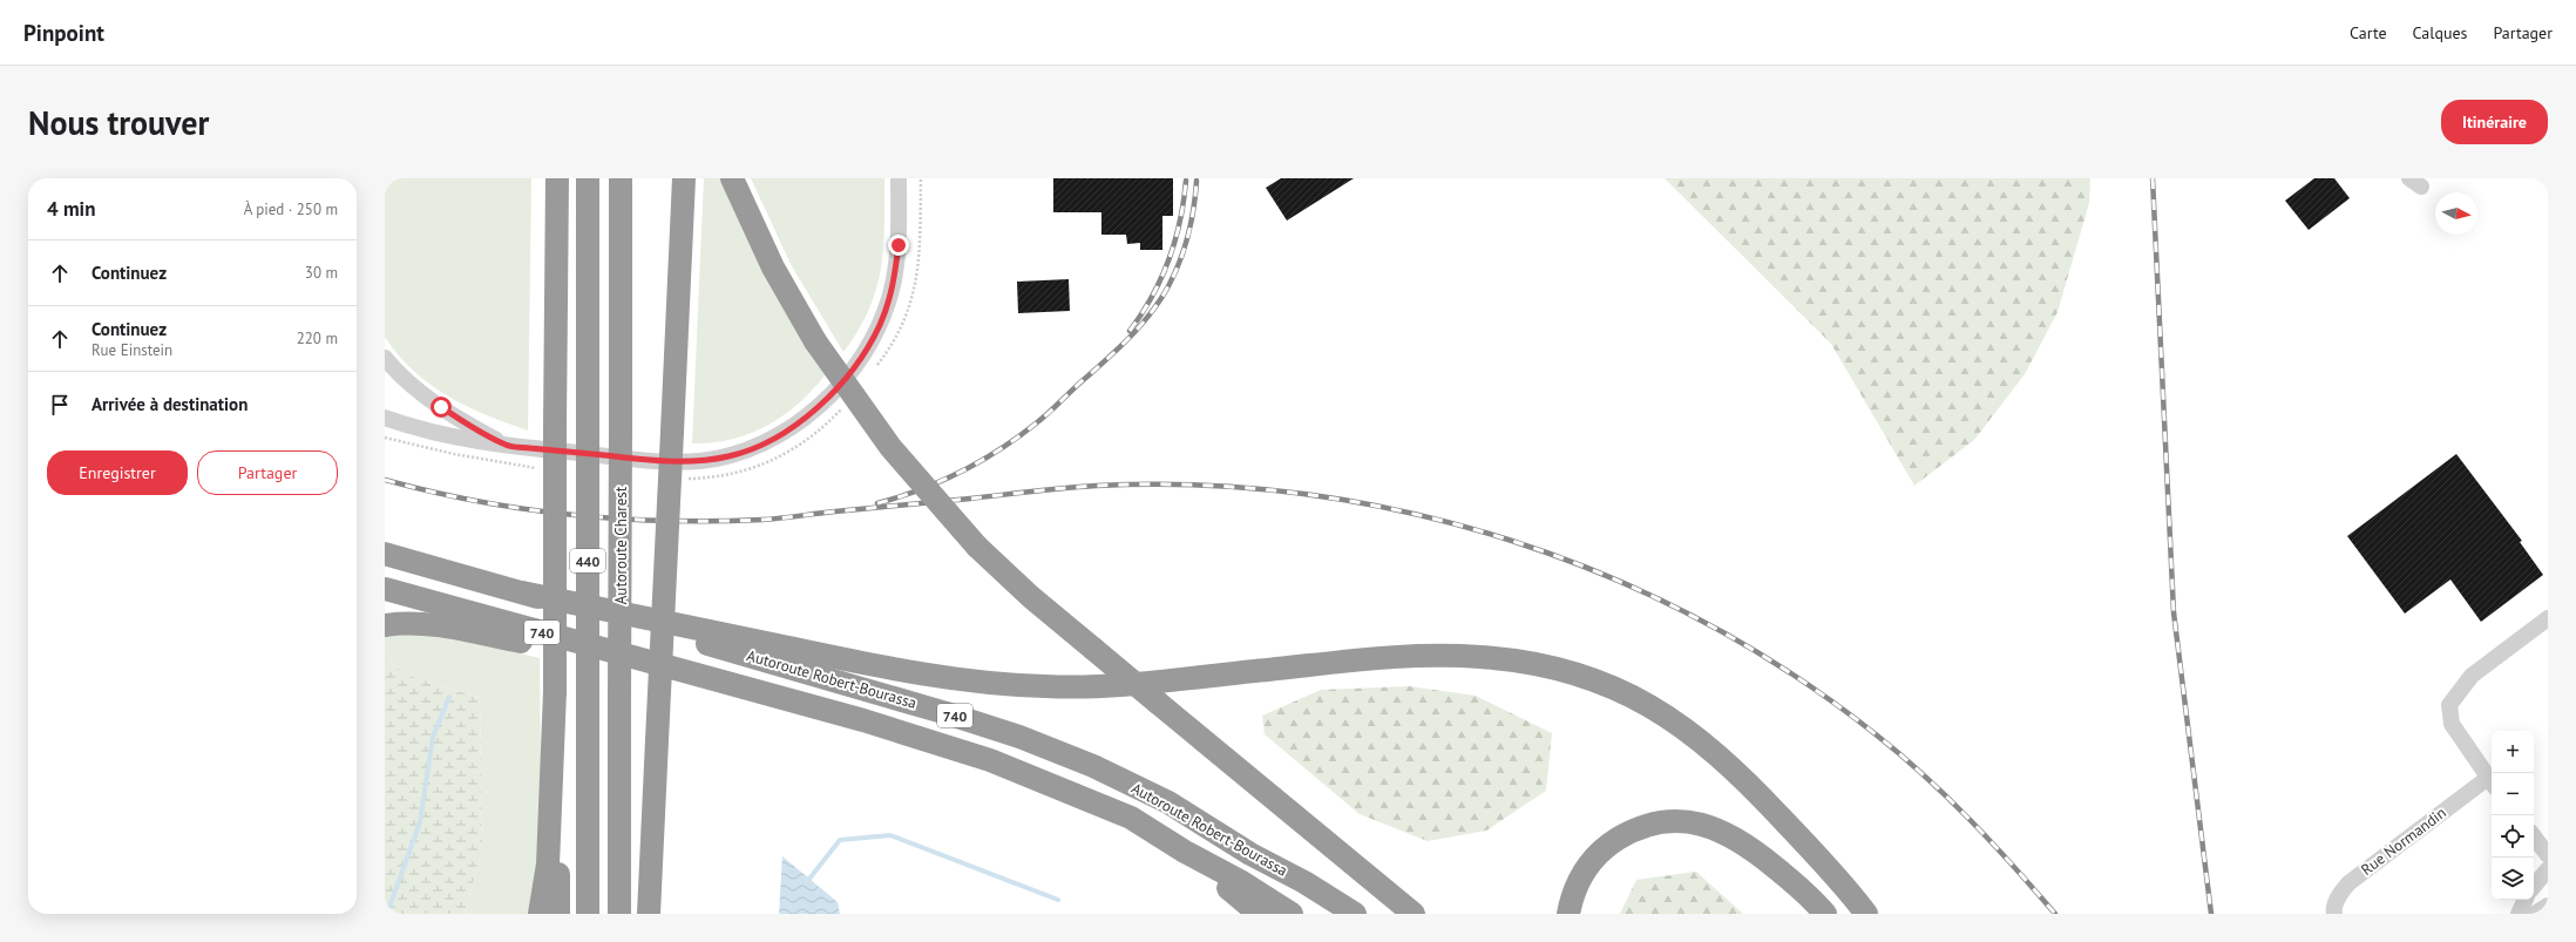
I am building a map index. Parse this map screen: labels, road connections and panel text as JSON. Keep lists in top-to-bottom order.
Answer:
{
  "streets": {
    "highway": [
      "Autoroute Charest",
      "440",
      "740",
      "Autoroute Robert-Bourassa"
    ],
    "street": ["Rue Normandin"]
  },
  "north": "right",
  "page": {
    "header": "Pinpoint",
    "nav": ["Carte", "Calques", "Partager"],
    "buttons": [
      "Itinéraire",
      ["Enregistrer", "Partager"]
    ],
    "title": "Nous trouver",
    "heading": ["4 min", "À pied · 250 m"],
    "list": [
      ["Continuez", "30 m"],
      ["Continuez", "Rue Einstein", "220 m"],
      "Arrivée à destination"
    ],
    "map_buttons": ["+", "−"]
  }
}
